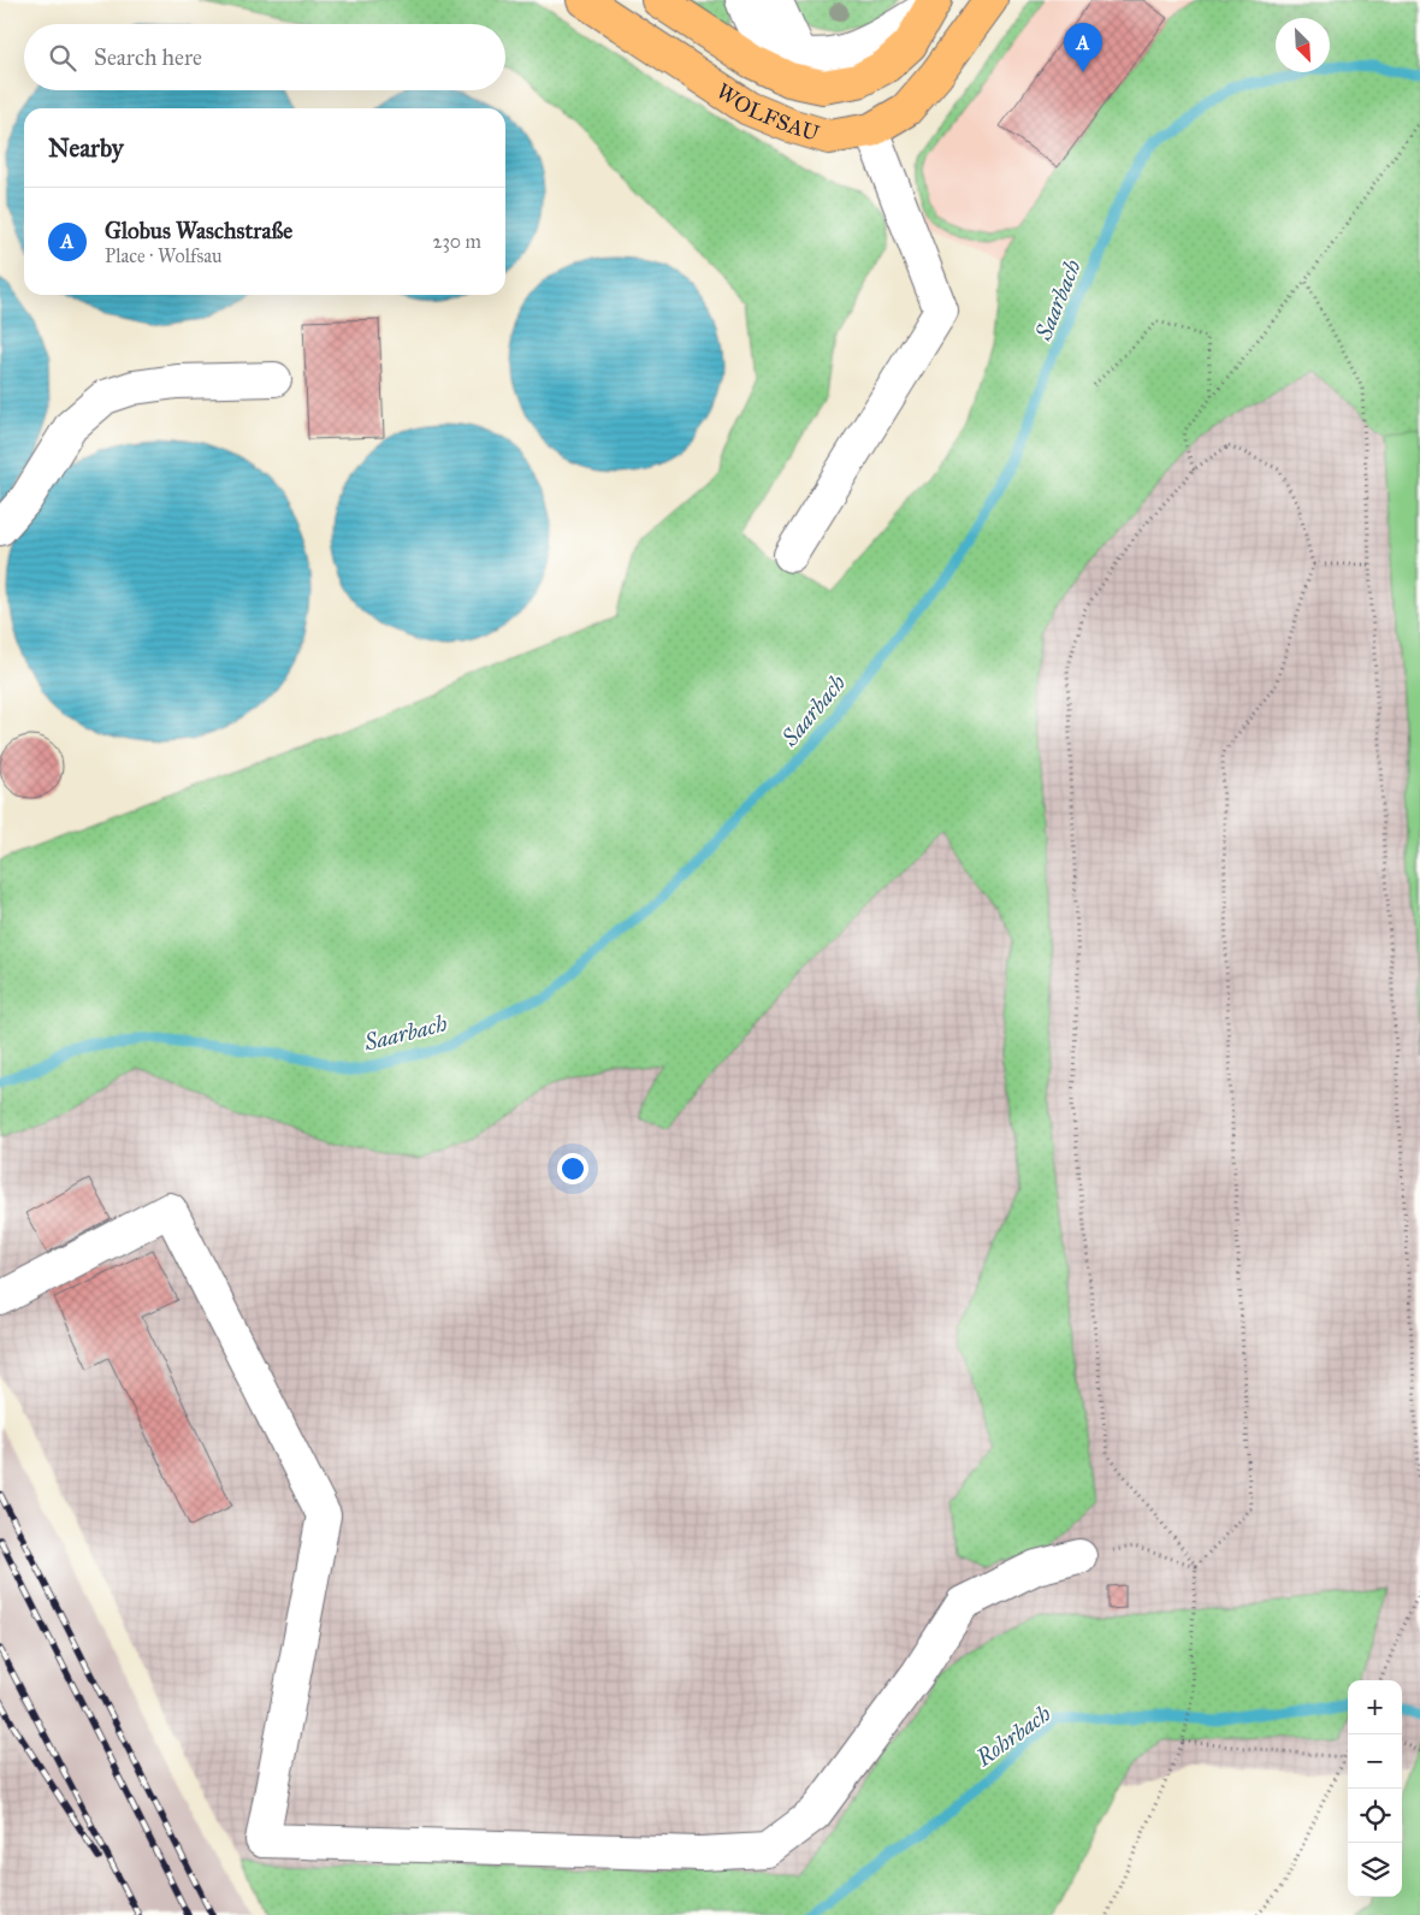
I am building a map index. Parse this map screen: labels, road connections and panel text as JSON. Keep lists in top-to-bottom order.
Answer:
{
  "streets": {
    "main road": ["WOLFSAU"]
  },
  "water": ["Saarbach", "Rohrbach"],
  "north": "bottom right",
  "page": {
    "pins": "A",
    "search": "Search here",
    "heading": "Nearby",
    "list": [
      {
        "mark": "A",
        "name": "Globus Waschstraße",
        "note": "Place · Wolfsau",
        "value": "230 m"
      }
    ],
    "map_buttons": ["+", "−"]
  }
}
